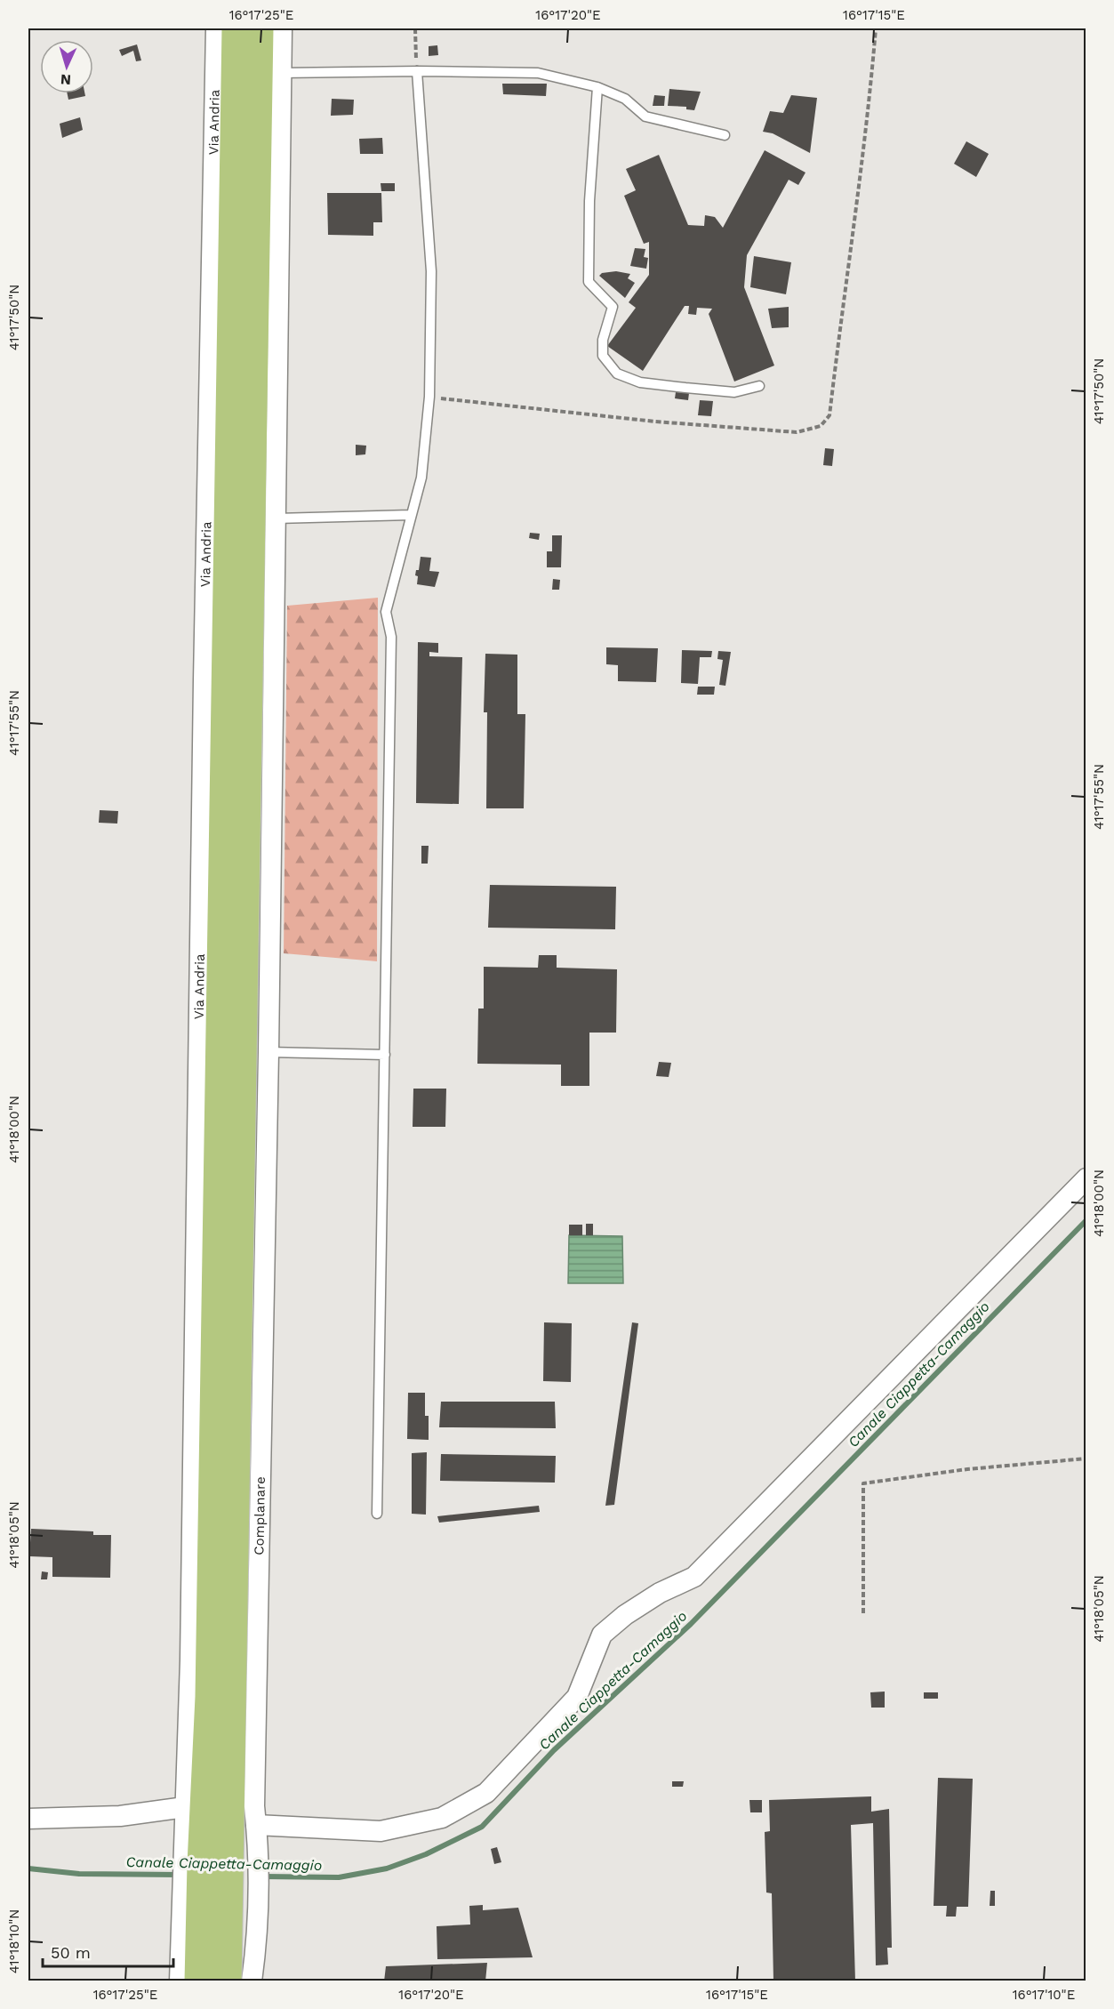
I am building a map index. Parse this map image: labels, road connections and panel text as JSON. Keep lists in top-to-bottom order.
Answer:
{
  "streets": {
    "street": ["Via Andria", "Complanare"]
  },
  "crossings": [
    ["Via Andria", "Complanare"]
  ],
  "water": ["Canale Ciappetta-Camaggio"],
  "scale_bar": "50 m",
  "north": "bottom",
  "coordinates": [
    "16°17'25\"E",
    "16°17'20\"E",
    "16°17'15\"E",
    "41°17'50\"N",
    "41°17'55\"N",
    "41°18'00\"N",
    "41°18'05\"N",
    "41°18'10\"N",
    "16°17'10\"E"
  ]
}
